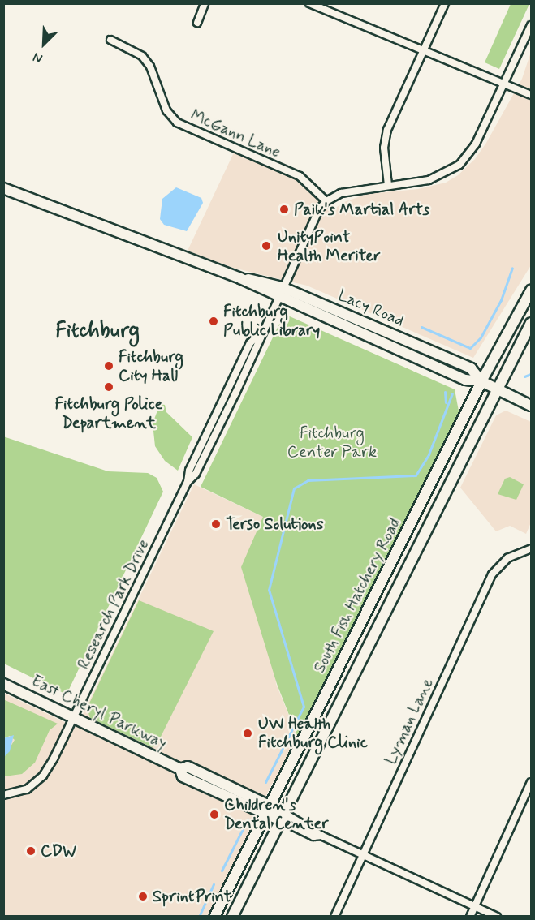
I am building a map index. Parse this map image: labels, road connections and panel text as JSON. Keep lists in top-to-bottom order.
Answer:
{
  "streets": {
    "main road": ["Lacy Road", "South Fish Hatchery Road", "East Cheryl Parkway"],
    "street": ["McGann Lane", "Research Park Drive", "Lyman Lane"]
  },
  "crossings": [
    ["McGann Lane", "Research Park Drive"],
    ["Lacy Road", "South Fish Hatchery Road"],
    ["Lacy Road", "Research Park Drive"],
    ["South Fish Hatchery Road", "East Cheryl Parkway"],
    ["Research Park Drive", "East Cheryl Parkway"]
  ],
  "districts": ["Fitchburg"],
  "parks": ["Fitchburg Center Park"],
  "places": [
    "Paik's Martial Arts",
    "UnityPoint Health Meriter",
    "Fitchburg Public Library",
    "Fitchburg City Hall",
    "Fitchburg Police Department",
    "Terso Solutions",
    "UW Health Fitchburg Clinic",
    "Children's Dental Center",
    "CDW",
    "SprintPrint"
  ],
  "north": "bottom left"
}
